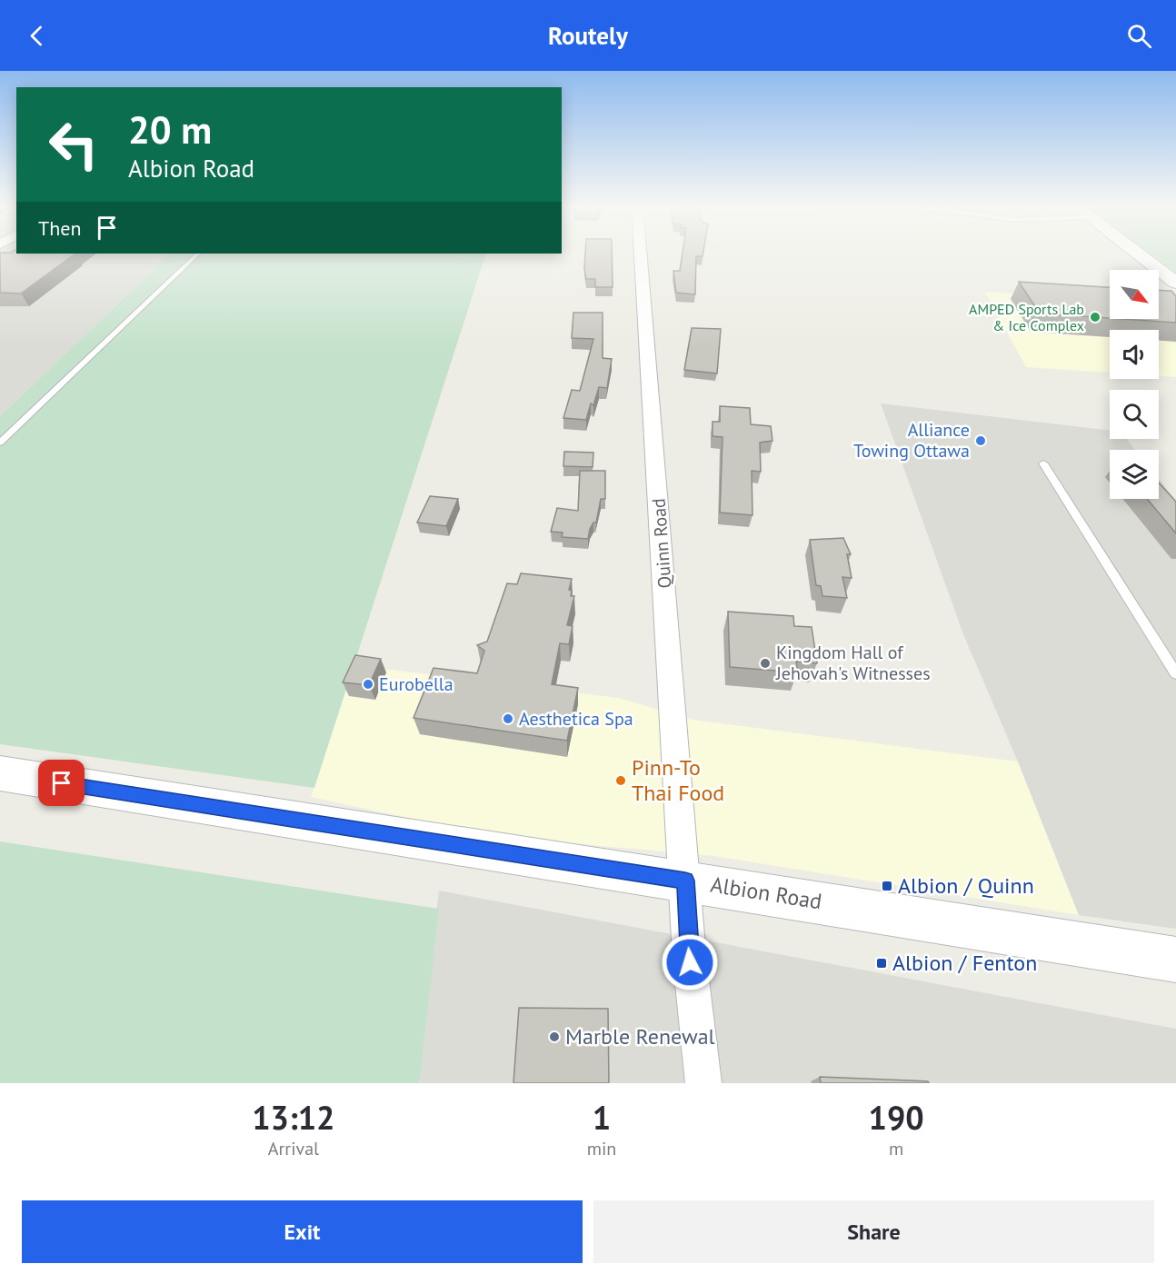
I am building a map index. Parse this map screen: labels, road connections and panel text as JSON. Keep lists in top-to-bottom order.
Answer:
{
  "streets": {
    "main road": ["Albion Road"],
    "street": ["Quinn Road"]
  },
  "crossings": [
    ["Quinn Road", "Albion Road"]
  ],
  "places": {
    "other": [
      "AMPED Sports Lab & Ice Complex",
      "Alliance Towing Ottawa",
      "Kingdom Hall of Jehovah's Witnesses",
      "Eurobella",
      "Aesthetica Spa",
      "Pinn-To Thai Food",
      "Marble Renewal"
    ],
    "transit": ["Albion / Quinn", "Albion / Fenton"]
  },
  "north": "bottom right",
  "page": {
    "header": "Routely",
    "turn": ["20 m", "Albion Road"],
    "then": "Then",
    "eta": [
      "13:12",
      "Arrival",
      "1",
      "min",
      "190",
      "m"
    ],
    "buttons": ["Exit", "Share"]
  }
}
